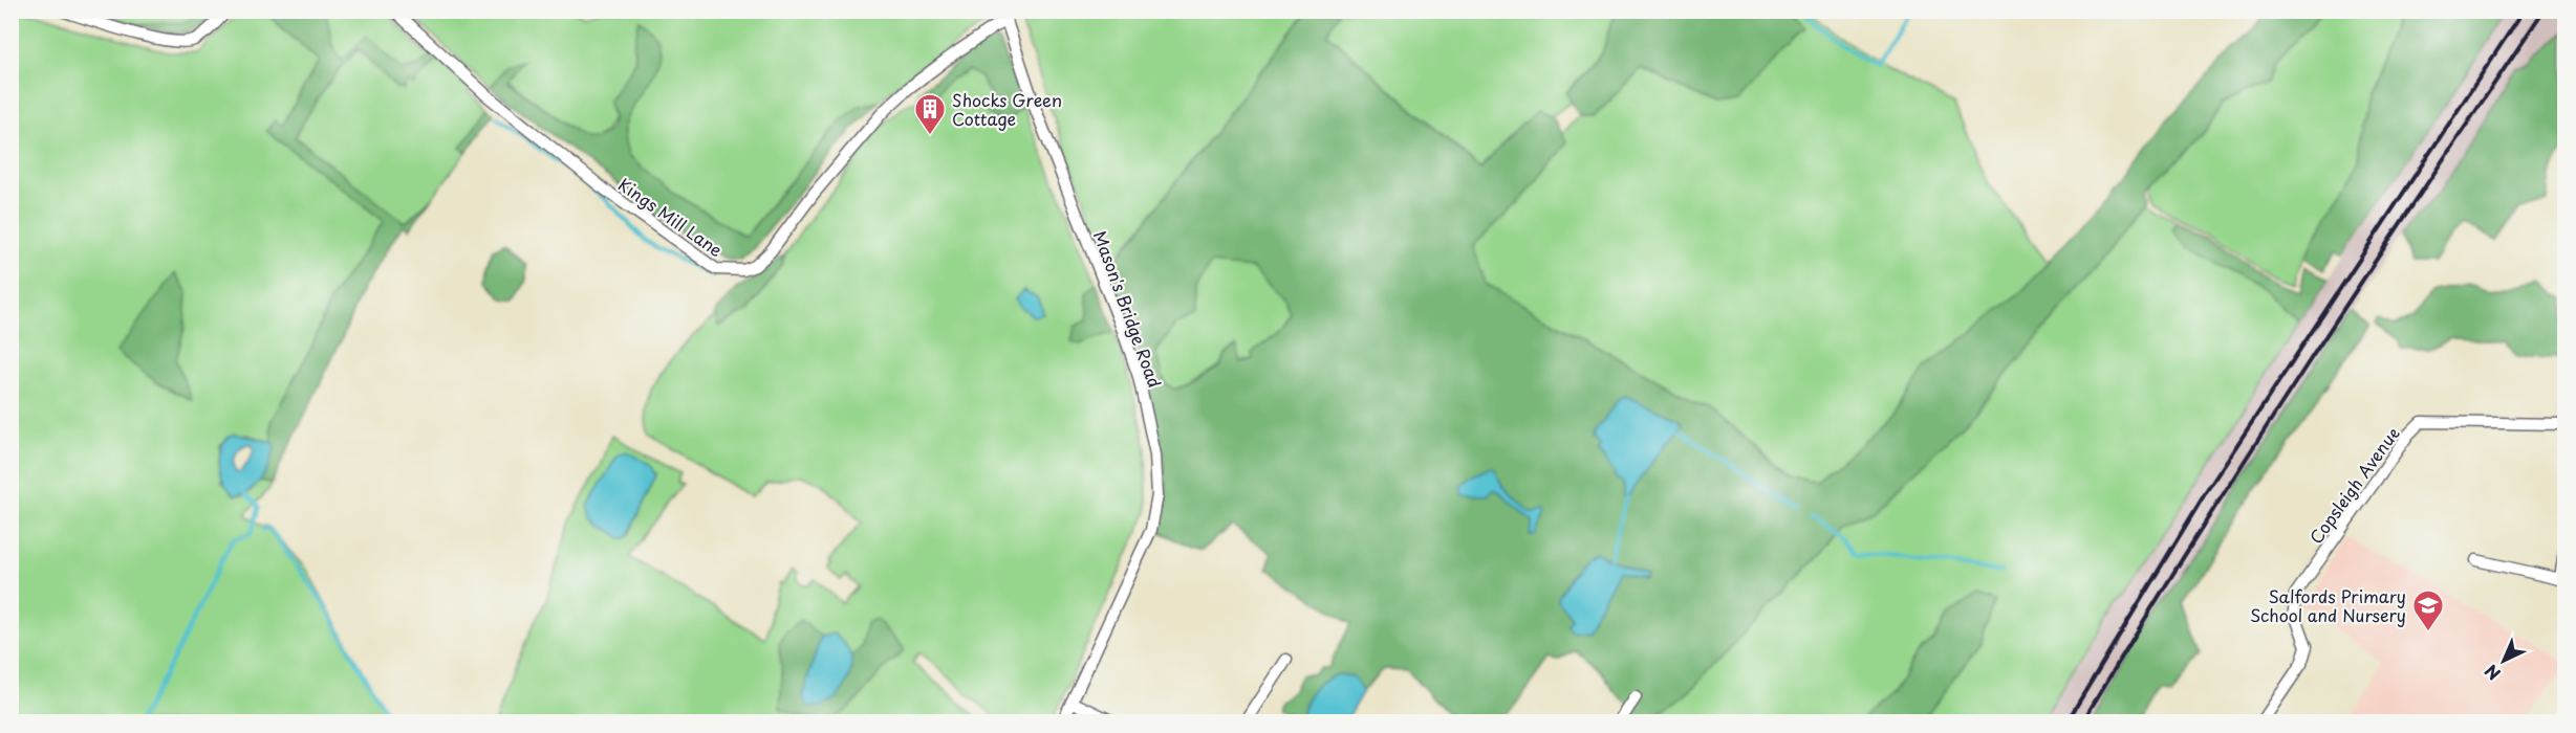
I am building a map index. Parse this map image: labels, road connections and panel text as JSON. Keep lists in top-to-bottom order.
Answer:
{
  "streets": {
    "street": ["Kings Mill Lane", "Mason's Bridge Road", "Copsleigh Avenue"]
  },
  "crossings": [
    ["Kings Mill Lane", "Mason's Bridge Road"]
  ],
  "places": {
    "building": ["Shocks Green Cottage"],
    "school or university": ["Salfords Primary School and Nursery"]
  },
  "north": "bottom left"
}
